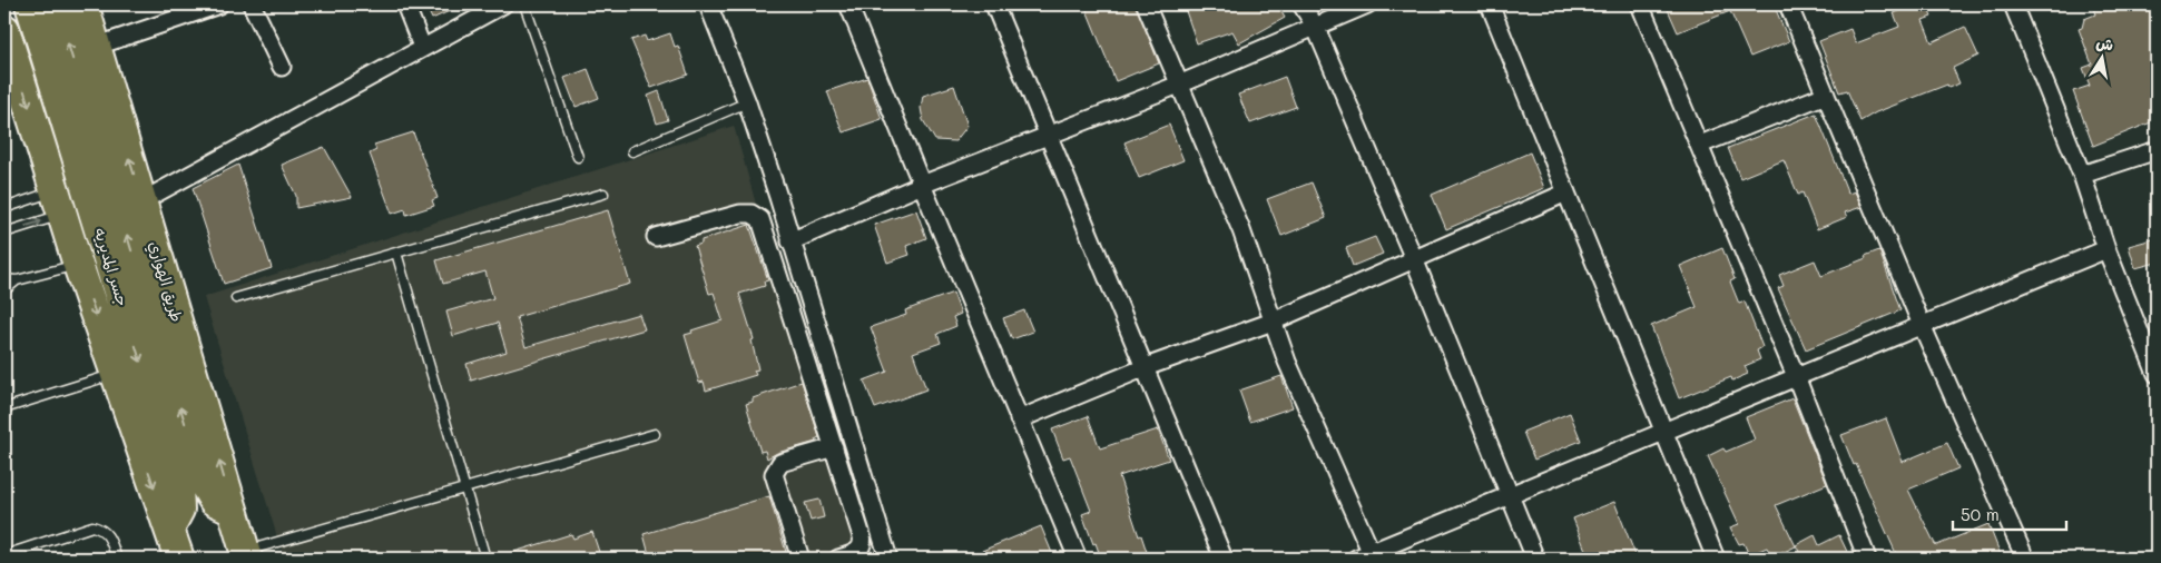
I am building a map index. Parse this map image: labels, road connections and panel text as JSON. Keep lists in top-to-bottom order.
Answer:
{
  "streets": {
    "highway": ["جسر المديريه", "طريق الهواري"]
  },
  "crossings": [
    ["جسر المديريه", "طريق الهواري"]
  ],
  "scale_bar": "50 m",
  "north": "top"
}
